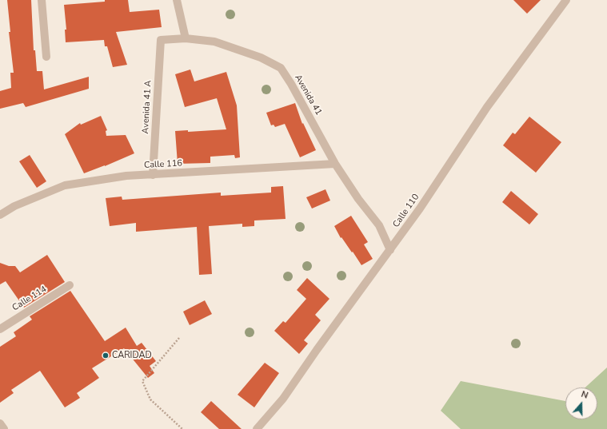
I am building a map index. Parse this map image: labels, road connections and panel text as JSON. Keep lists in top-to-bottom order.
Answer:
{
  "streets": {
    "street": [
      "Avenida 41",
      "Avenida 41 A",
      "Calle 116",
      "Calle 110",
      "Calle 114"
    ]
  },
  "crossings": [
    ["Avenida 41", "Avenida 41 A"],
    ["Avenida 41", "Calle 116"],
    ["Avenida 41", "Calle 110"],
    ["Avenida 41 A", "Calle 116"]
  ],
  "places": ["CARIDAD"],
  "north": "top"
}
